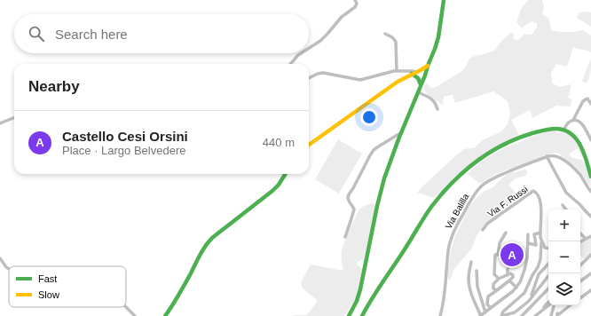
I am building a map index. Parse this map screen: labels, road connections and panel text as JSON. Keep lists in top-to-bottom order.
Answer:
{
  "streets": {
    "street": ["Via F. Russi", "Via Balilla"]
  },
  "legend": ["Fast", "Slow"],
  "page": {
    "search": "Search here",
    "heading": "Nearby",
    "list": [
      {
        "mark": "A",
        "name": "Castello Cesi Orsini",
        "note": "Place · Largo Belvedere",
        "value": "440 m"
      }
    ],
    "map_buttons": ["+", "−"],
    "pins": "A"
  }
}
